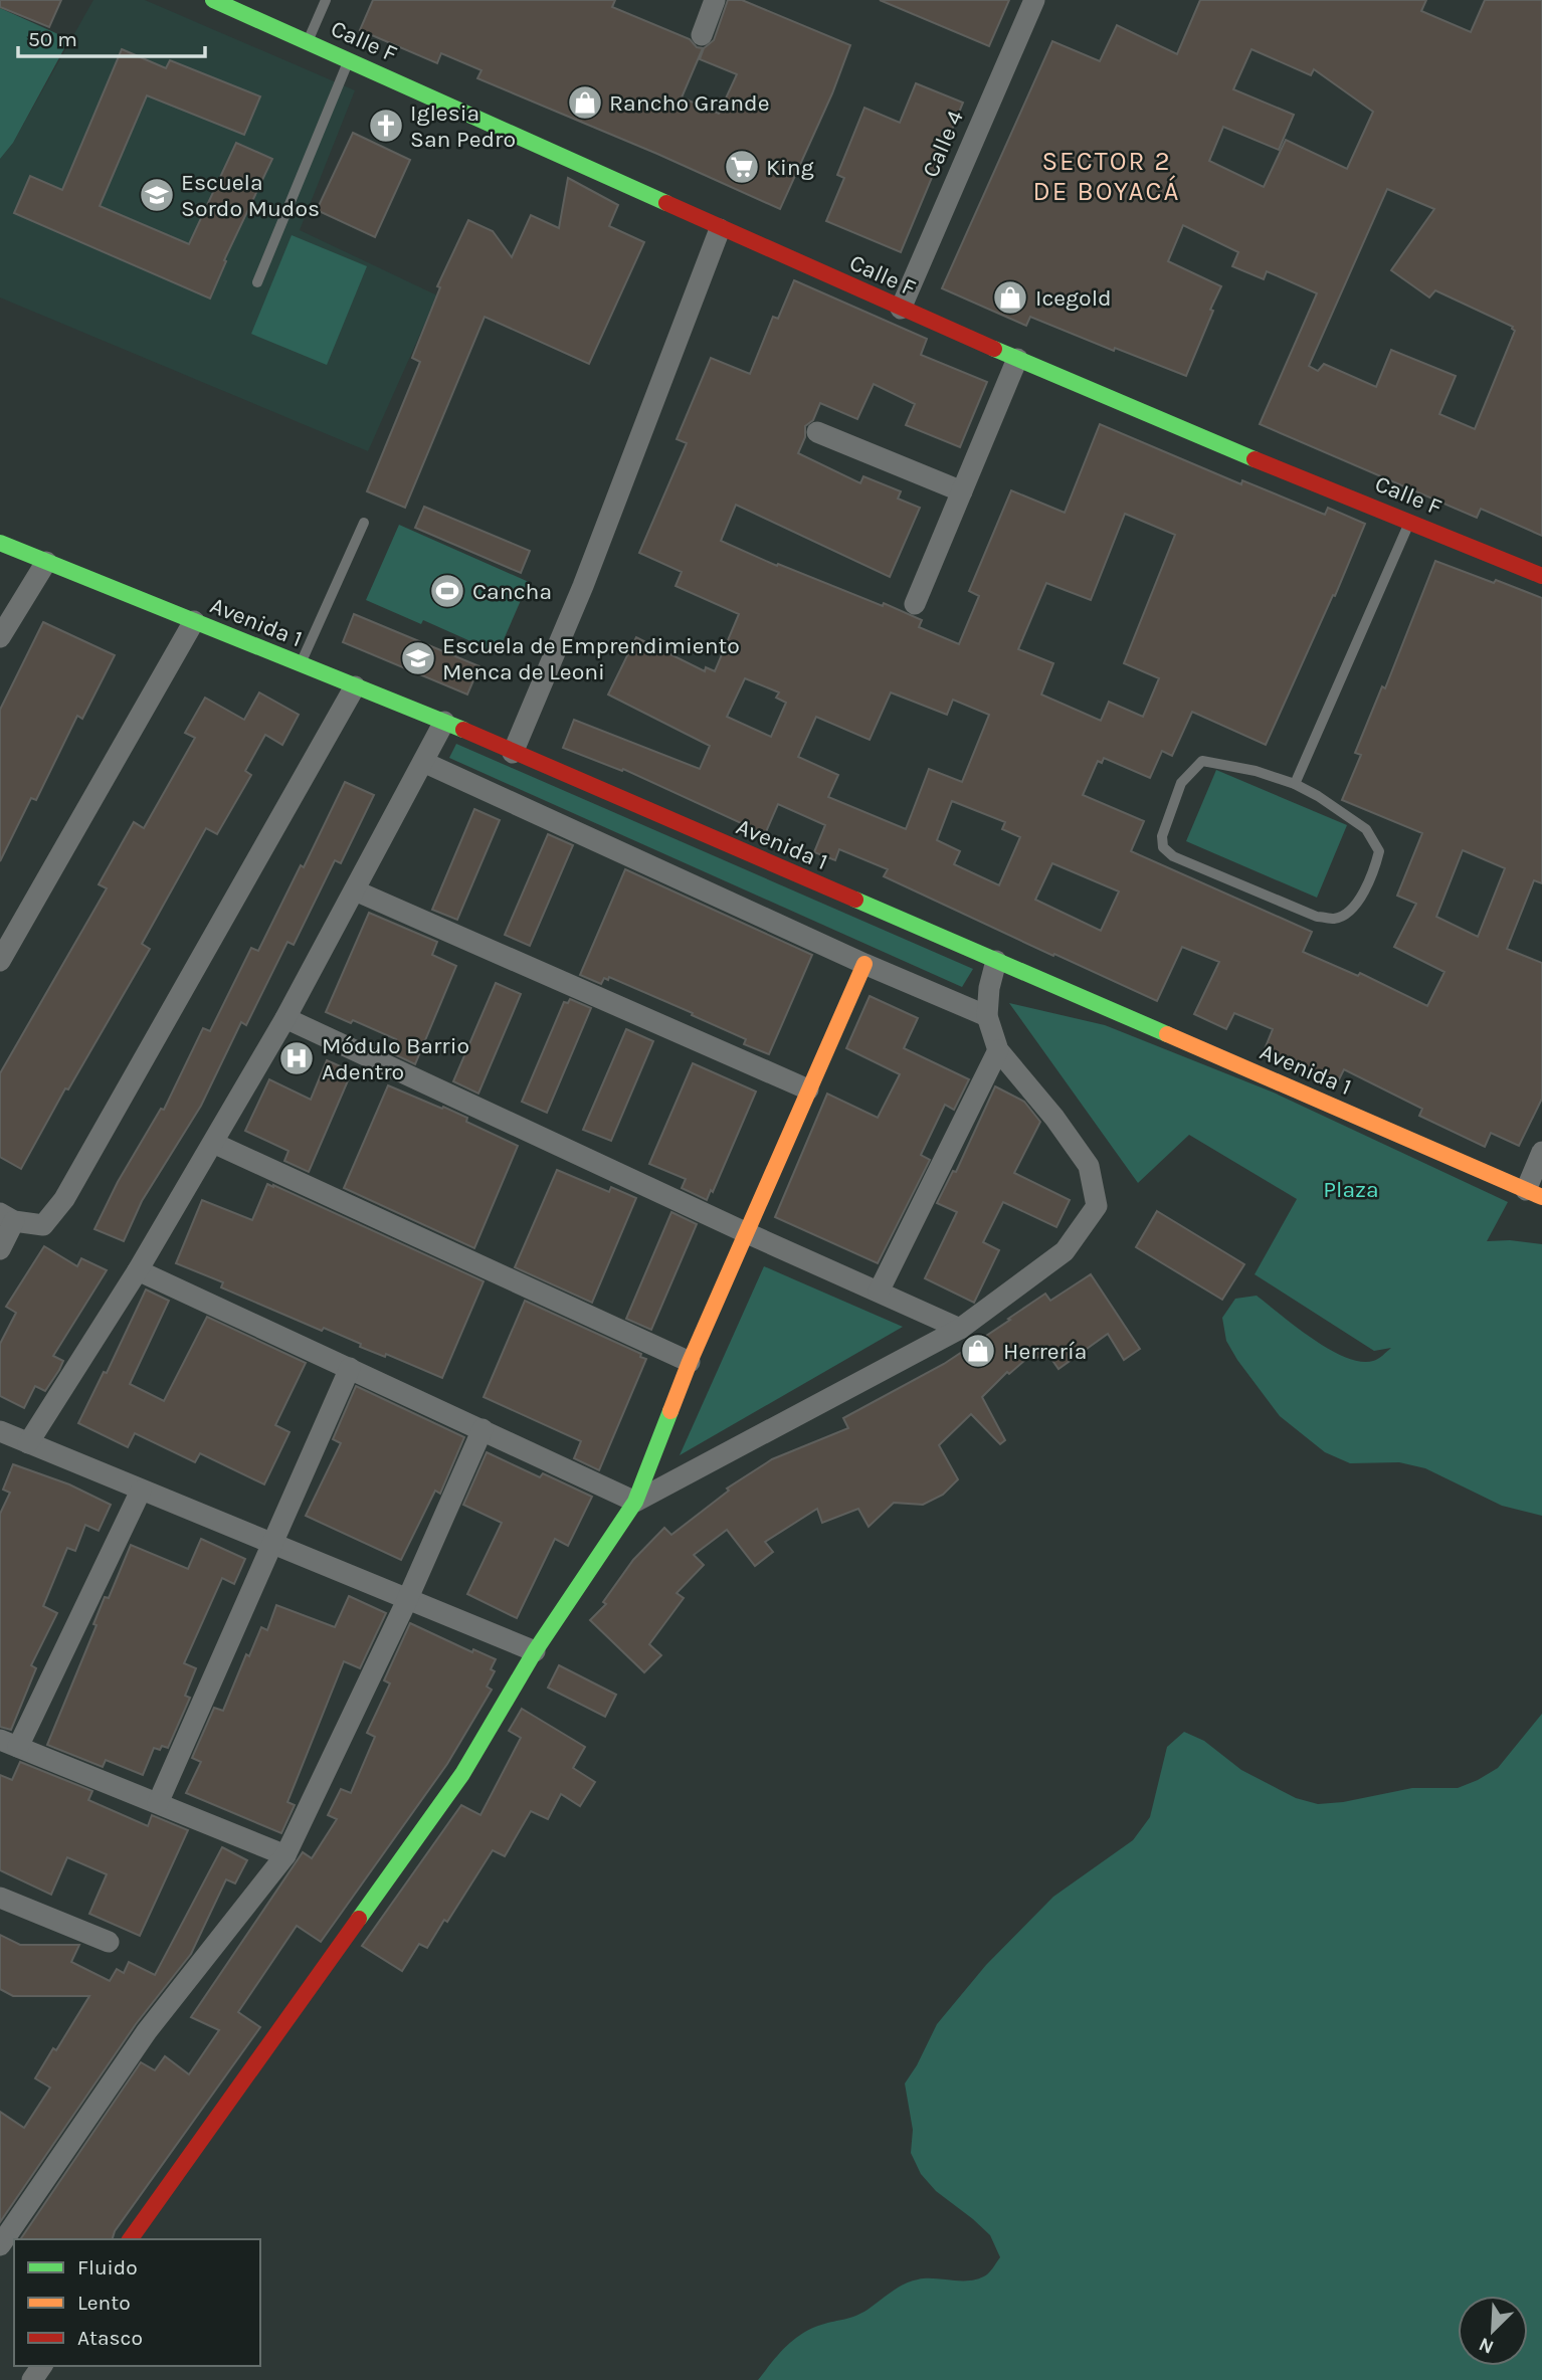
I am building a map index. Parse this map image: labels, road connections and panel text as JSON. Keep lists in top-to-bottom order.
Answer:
{
  "streets": {
    "street": ["Calle F", "Calle 4", "Avenida 1"]
  },
  "crossings": [
    ["Calle F", "Calle 4"]
  ],
  "districts": ["SECTOR 2 DE BOYACÁ"],
  "parks": ["Plaza"],
  "places": {
    "shop": ["Rancho Grande", "Icegold", "Herrería"],
    "church": ["Iglesia San Pedro"],
    "supermarket": ["King"],
    "school or university": ["Escuela Sordo Mudos", "Escuela de Emprendimiento Menca de Leoni"],
    "sports": ["Cancha"],
    "hospital": ["Módulo Barrio Adentro"]
  },
  "legend": ["Fluido", "Lento", "Atasco"],
  "scale_bar": "50 m",
  "north": "bottom left"
}
